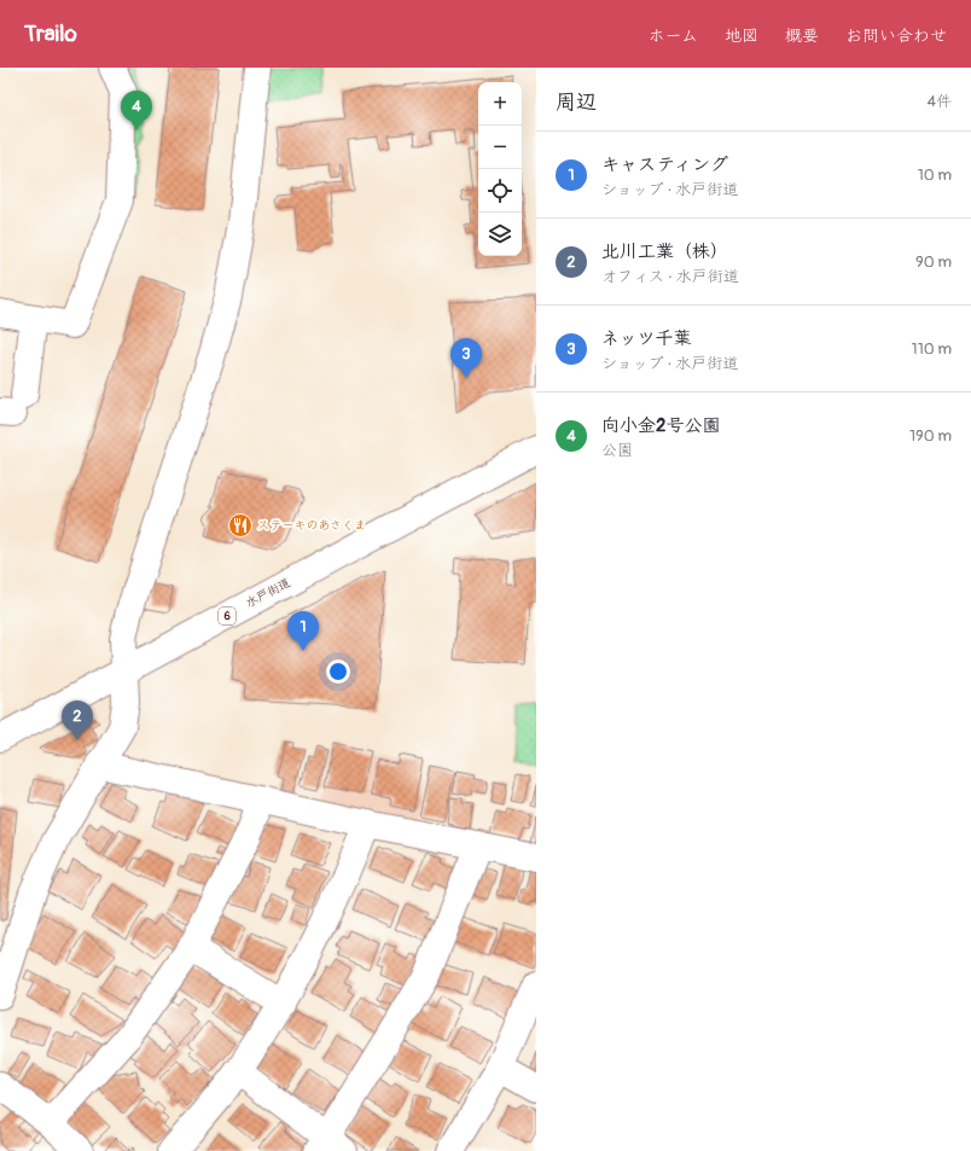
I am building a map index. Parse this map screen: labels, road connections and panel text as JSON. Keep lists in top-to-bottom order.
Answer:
{
  "streets": {
    "main road": ["水戸街道", "6"]
  },
  "places": {
    "restaurant": ["ステーキのあさくま"]
  },
  "page": {
    "header": "Trailo",
    "nav": [
      "ホーム",
      "地図",
      "概要",
      "お問い合わせ"
    ],
    "heading": ["周辺", "4件"],
    "map_buttons": ["+", "−"],
    "pins": [
      "4",
      "3",
      "1",
      "2"
    ],
    "list": [
      {
        "mark": "1",
        "name": "キャスティング",
        "note": "ショップ · 水戸街道",
        "value": "10 m"
      },
      {
        "mark": "2",
        "name": "北川工業（株）",
        "note": "オフィス · 水戸街道",
        "value": "90 m"
      },
      {
        "mark": "3",
        "name": "ネッツ千葉",
        "note": "ショップ · 水戸街道",
        "value": "110 m"
      },
      {
        "mark": "4",
        "name": "向小金2号公園",
        "note": "公園",
        "value": "190 m"
      }
    ]
  }
}
